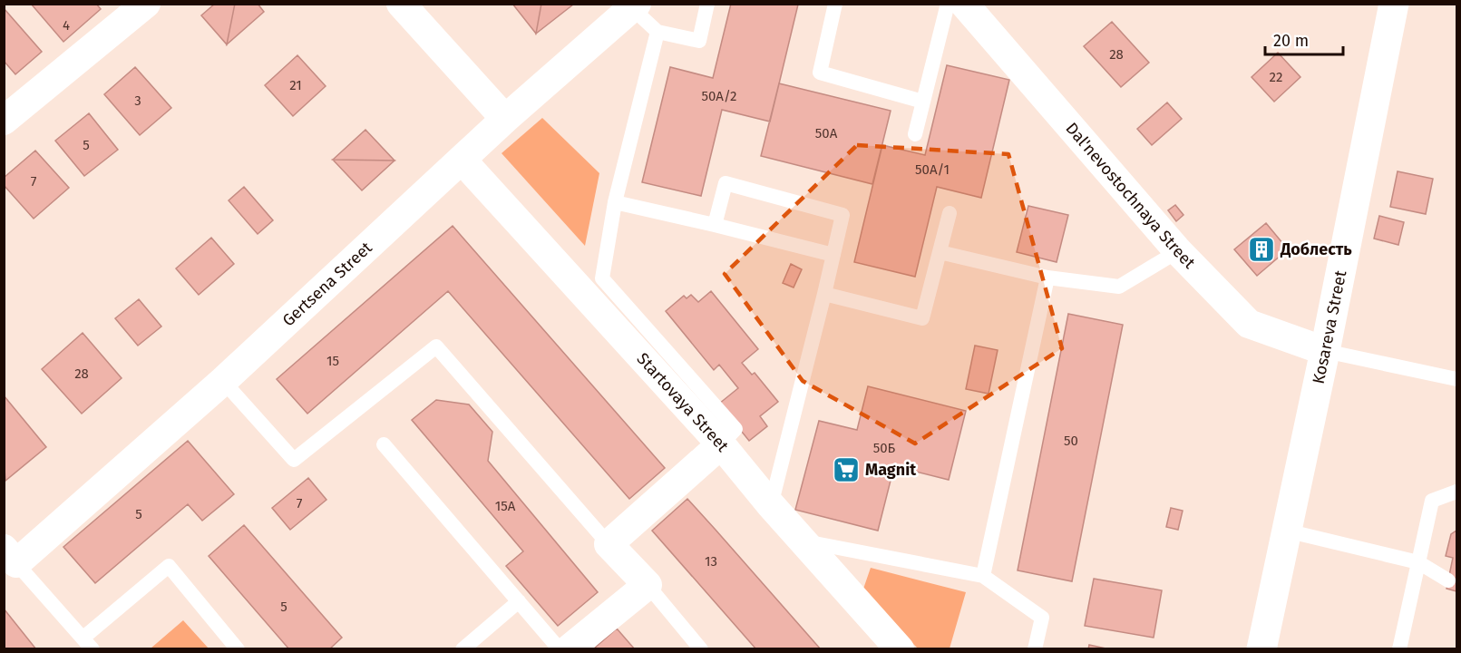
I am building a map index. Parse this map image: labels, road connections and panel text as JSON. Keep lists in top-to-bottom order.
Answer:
{
  "streets": {
    "street": [
      "Dal'nevostochnaya Street",
      "Gertsena Street",
      "Kosareva Street",
      "Startovaya Street"
    ]
  },
  "crossings": [
    ["Dal'nevostochnaya Street", "Kosareva Street"],
    ["Gertsena Street", "Startovaya Street"]
  ],
  "places": {
    "building": ["Доблесть"],
    "supermarket": ["Magnit"]
  },
  "house_numbers": [
    "4",
    "28",
    "22",
    "21",
    "50А/2",
    "3",
    "50А",
    "5",
    "50А/1",
    "7",
    "15",
    "28",
    "50",
    "50Б",
    "7",
    "15А",
    "5",
    "13",
    "5"
  ],
  "scale_bar": "20 m"
}
